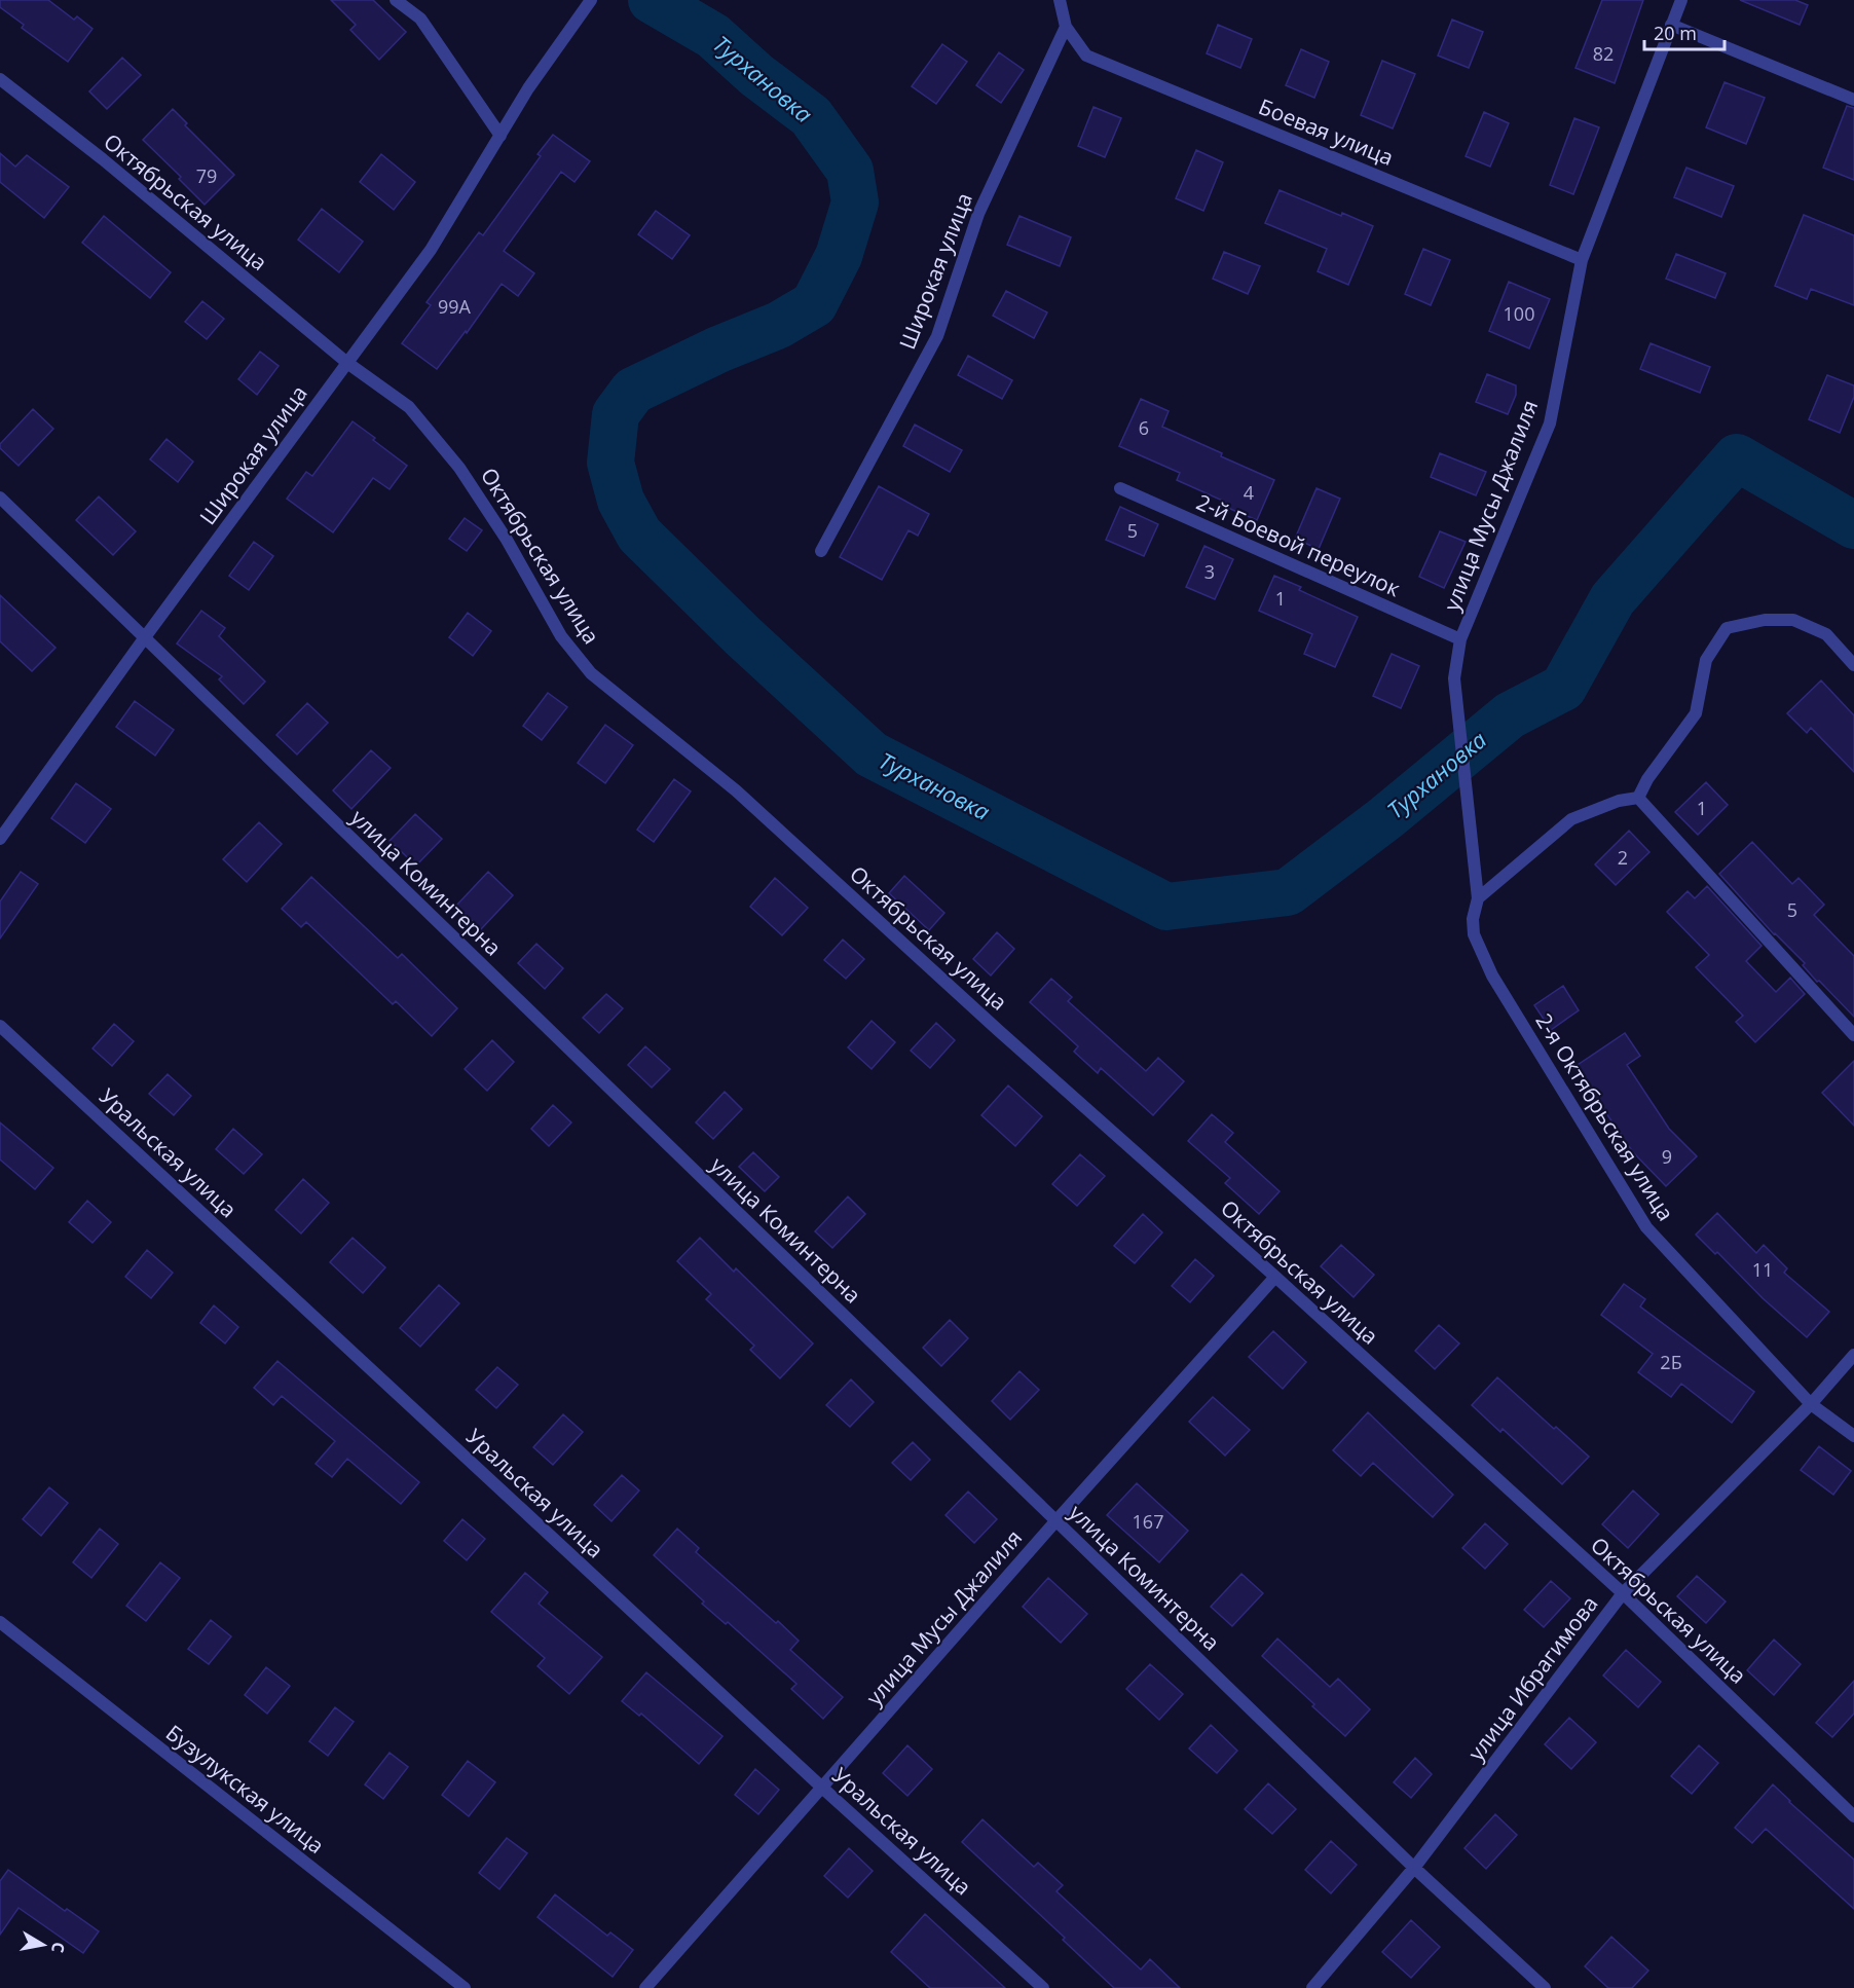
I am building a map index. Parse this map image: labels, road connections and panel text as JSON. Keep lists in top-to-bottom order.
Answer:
{
  "streets": {
    "street": [
      "Боевая улица",
      "Октябрьская улица",
      "Широкая улица",
      "улица Мусы Джалиля",
      "2-й Боевой переулок",
      "улица Коминтерна",
      "2-я Октябрьская улица",
      "Уральская улица",
      "улица Ибрагимова",
      "Бузулукская улица"
    ]
  },
  "crossings": [
    ["Боевая улица", "Широкая улица"],
    ["Боевая улица", "улица Мусы Джалиля"],
    ["Октябрьская улица", "Широкая улица"],
    ["Октябрьская улица", "улица Мусы Джалиля"],
    ["Октябрьская улица", "улица Ибрагимова"],
    ["Широкая улица", "улица Коминтерна"],
    ["улица Мусы Джалиля", "2-й Боевой переулок"],
    ["улица Мусы Джалиля", "улица Коминтерна"],
    ["улица Мусы Джалиля", "2-я Октябрьская улица"],
    ["улица Мусы Джалиля", "Уральская улица"],
    ["улица Коминтерна", "улица Ибрагимова"],
    ["2-я Октябрьская улица", "улица Ибрагимова"]
  ],
  "water": ["Турхановка"],
  "house_numbers": [
    "82",
    "79",
    "99А",
    "100",
    "6",
    "4",
    "5",
    "3",
    "1",
    "1",
    "2",
    "5",
    "9",
    "11",
    "2Б",
    "167"
  ],
  "scale_bar": "20 m",
  "north": "right"
}
